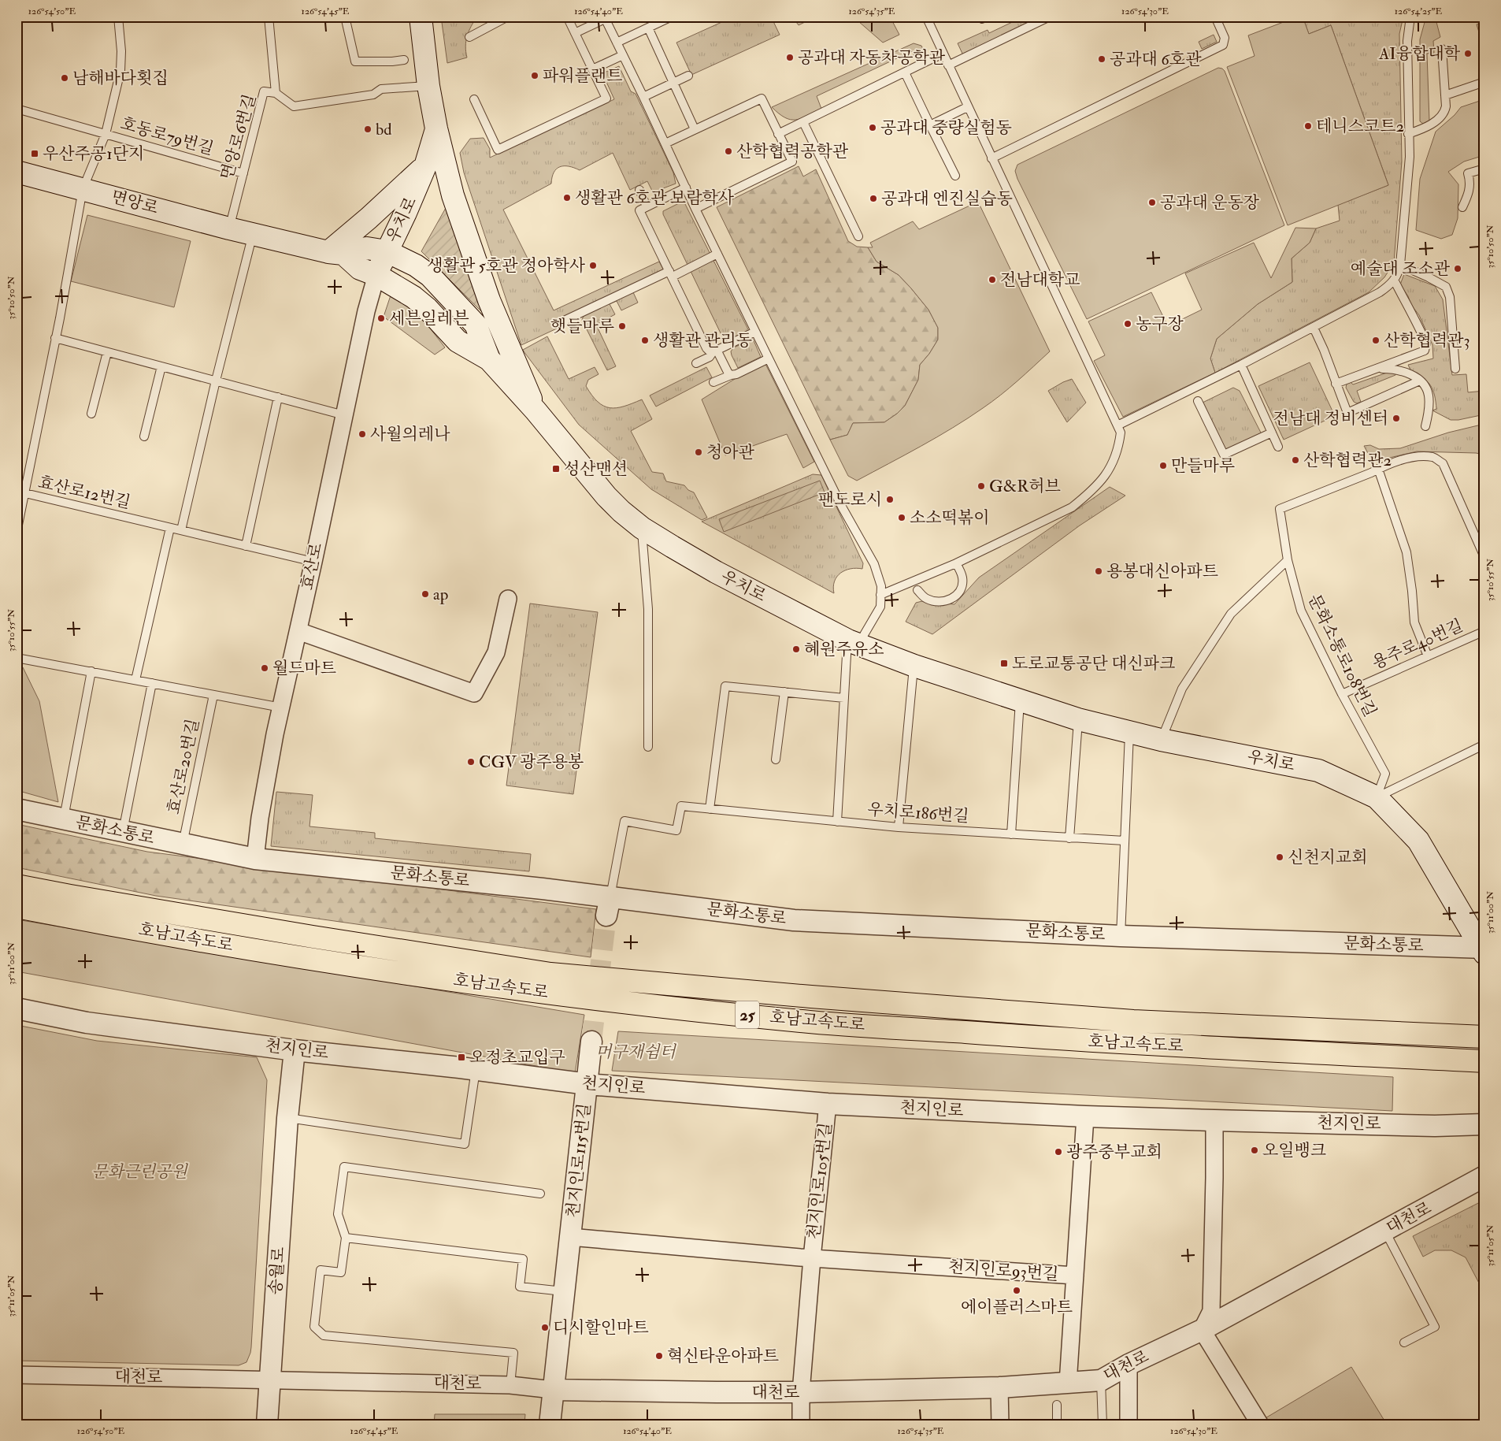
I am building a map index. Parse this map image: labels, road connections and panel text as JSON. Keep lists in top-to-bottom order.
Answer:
{
  "streets": {
    "highway": ["호남고속도로", "25"],
    "main road": ["면앙로", "우치로"],
    "street": [
      "효산로",
      "문화소통로",
      "천지인로",
      "천지인로115번길",
      "천지인로105번길",
      "대천로",
      "송월로",
      "천지인로93번길"
    ],
    "lane": [
      "호동로79번길",
      "면앙로6번길",
      "효산로12번길",
      "용주로40번길",
      "문화소통로108번길",
      "효산로20번길",
      "우치로186번길"
    ]
  },
  "crossings": [
    ["호동로79번길", "면앙로6번길"],
    ["호동로79번길", "효산로12번길"],
    ["면앙로6번길", "면앙로"],
    ["면앙로", "우치로"],
    ["면앙로", "효산로12번길"],
    ["면앙로", "효산로"],
    ["우치로", "효산로"],
    ["우치로", "문화소통로108번길"],
    ["우치로", "문화소통로"],
    ["효산로12번길", "효산로"],
    ["효산로", "문화소통로"],
    ["용주로40번길", "문화소통로108번길"],
    ["효산로20번길", "문화소통로"],
    ["우치로186번길", "문화소통로"],
    ["천지인로", "천지인로115번길"],
    ["천지인로", "천지인로105번길"],
    ["천지인로", "송월로"],
    ["천지인로", "천지인로93번길"],
    ["천지인로115번길", "천지인로105번길"],
    ["천지인로115번길", "대천로"],
    ["천지인로105번길", "대천로"],
    ["천지인로105번길", "천지인로93번길"],
    ["대천로", "송월로"],
    ["대천로", "천지인로93번길"]
  ],
  "parks": ["머구재쉼터", "문화근린공원"],
  "places": {
    "other": [
      "AI융합대학",
      "공과대 자동차공학관",
      "공과대 6호관",
      "파워플랜트",
      "남해바다횟집",
      "테니스코트2",
      "공과대 중량실험동",
      "bd",
      "산학협력공학관",
      "생활관 6호관 보람학사",
      "공과대 엔진실습동",
      "공과대 운동장",
      "생활관 5호관 정아학사",
      "예술대 조소관",
      "전남대학교",
      "세븐일레븐",
      "농구장",
      "햇들마루",
      "생활관 관리동",
      "산학협력관3",
      "전남대 정비센터",
      "사월의레나",
      "청아관",
      "산학협력관2",
      "만들마루",
      "G&R허브",
      "팬도로시",
      "소소떡볶이",
      "용봉대신아파트",
      "ap",
      "혜원주유소",
      "월드마트",
      "CGV 광주용봉",
      "신천지교회",
      "오일뱅크",
      "광주중부교회",
      "에이플러스마트",
      "디시할인마트",
      "혁신타운아파트"
    ],
    "transit": [
      "우산주공1단지",
      "성산맨션",
      "도로교통공단 대신파크",
      "오정초교입구"
    ]
  },
  "coordinates": [
    "126°54'50\"E",
    "126°54'45\"E",
    "126°54'40\"E",
    "126°54'35\"E",
    "126°54'30\"E",
    "126°54'25\"E",
    "35°10'50\"N",
    "35°10'55\"N",
    "35°11'00\"N",
    "35°11'05\"N"
  ]
}
